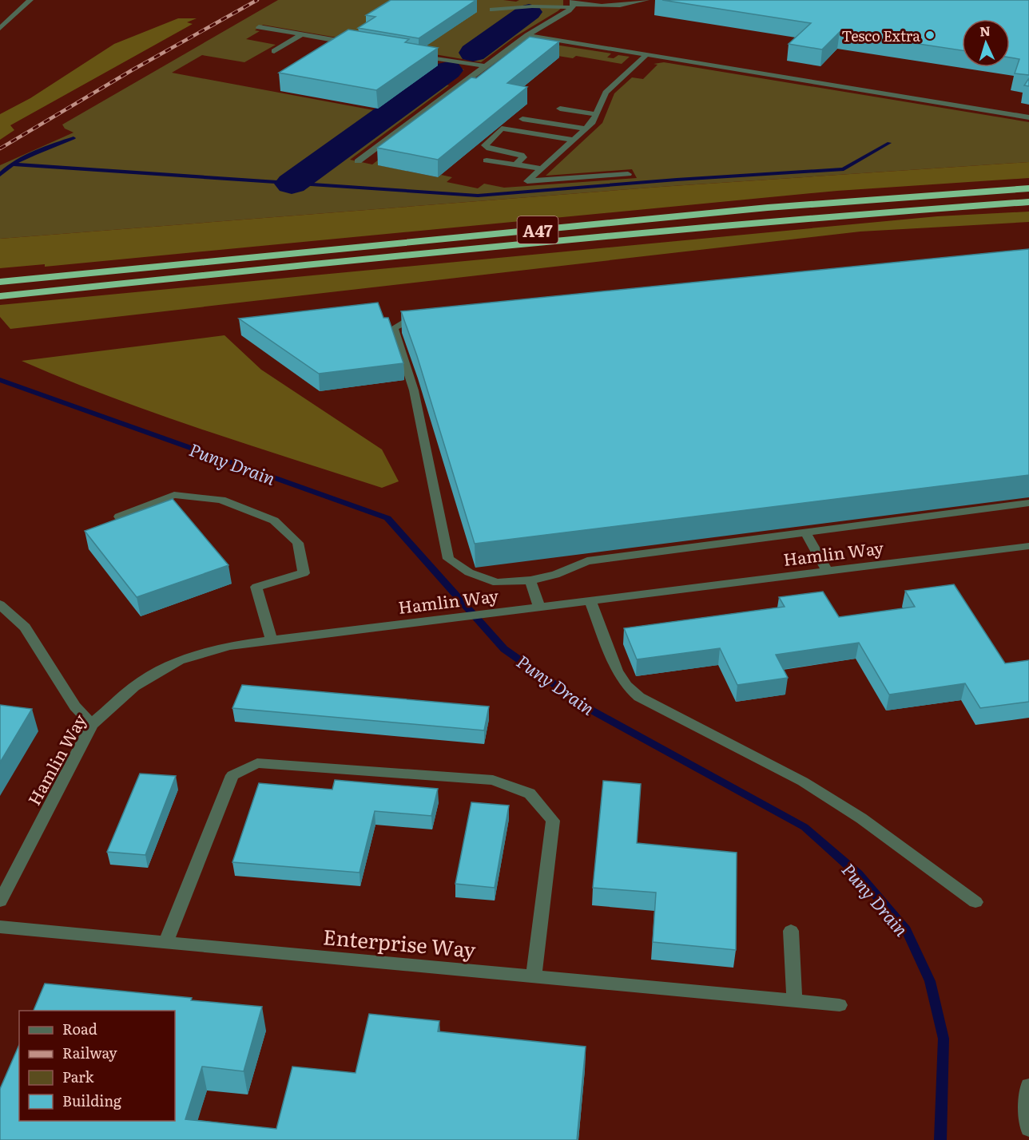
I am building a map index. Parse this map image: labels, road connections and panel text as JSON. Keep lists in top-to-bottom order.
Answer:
{
  "streets": {
    "highway": ["A47"],
    "street": ["Hamlin Way", "Enterprise Way"]
  },
  "water": ["Puny Drain"],
  "places": ["Tesco Extra"],
  "legend": [
    "Road",
    "Railway",
    "Park",
    "Building"
  ],
  "north": "top"
}
